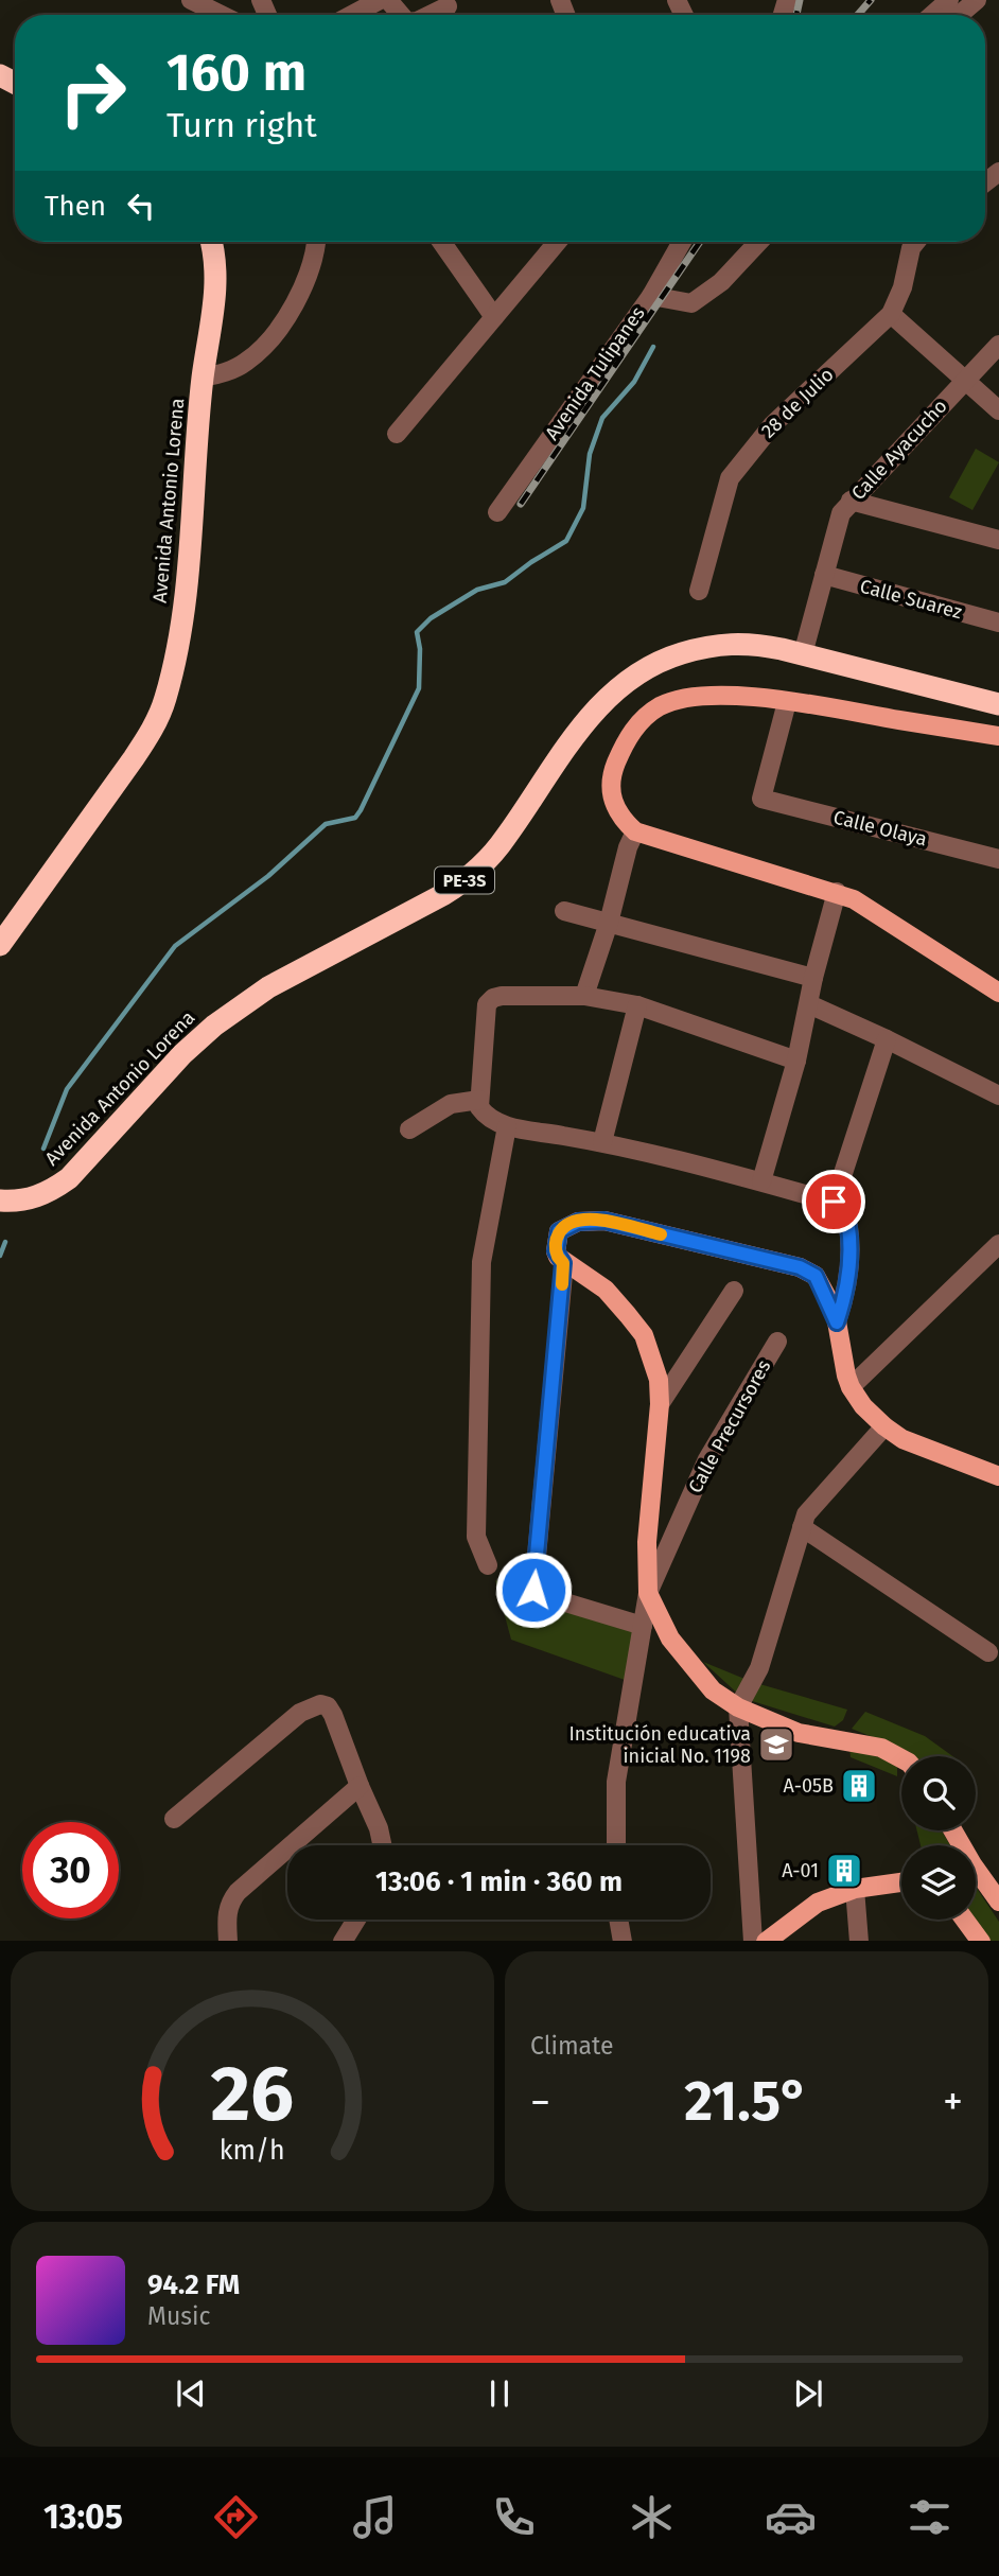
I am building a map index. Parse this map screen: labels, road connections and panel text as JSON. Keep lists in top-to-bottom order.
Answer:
{
  "streets": {
    "highway": ["Avenida Antonio Lorena", "PE-3S"],
    "street": [
      "Avenida Tulipanes",
      "28 de Julio",
      "Calle Ayacucho",
      "Calle Suarez",
      "Calle Olaya",
      "Calle Precursores"
    ]
  },
  "crossings": [
    ["Calle Ayacucho", "Avenida Antonio Lorena"],
    ["Calle Ayacucho", "Calle Suarez"]
  ],
  "places": {
    "school or university": ["Institución educativa inicial No. 1198"],
    "building": ["A-05B", "A-01"]
  },
  "page": {
    "turn": ["160 m", "Turn right"],
    "then": "Then",
    "limit": "30",
    "trip": "13:06 · 1 min · 360 m",
    "tile": "Climate",
    "heat": ["−", "21.5°", "+"],
    "song": ["94.2 FM", "Music"],
    "tabs": "13:05",
    "gauge": ["26", "km/h"]
  }
}
